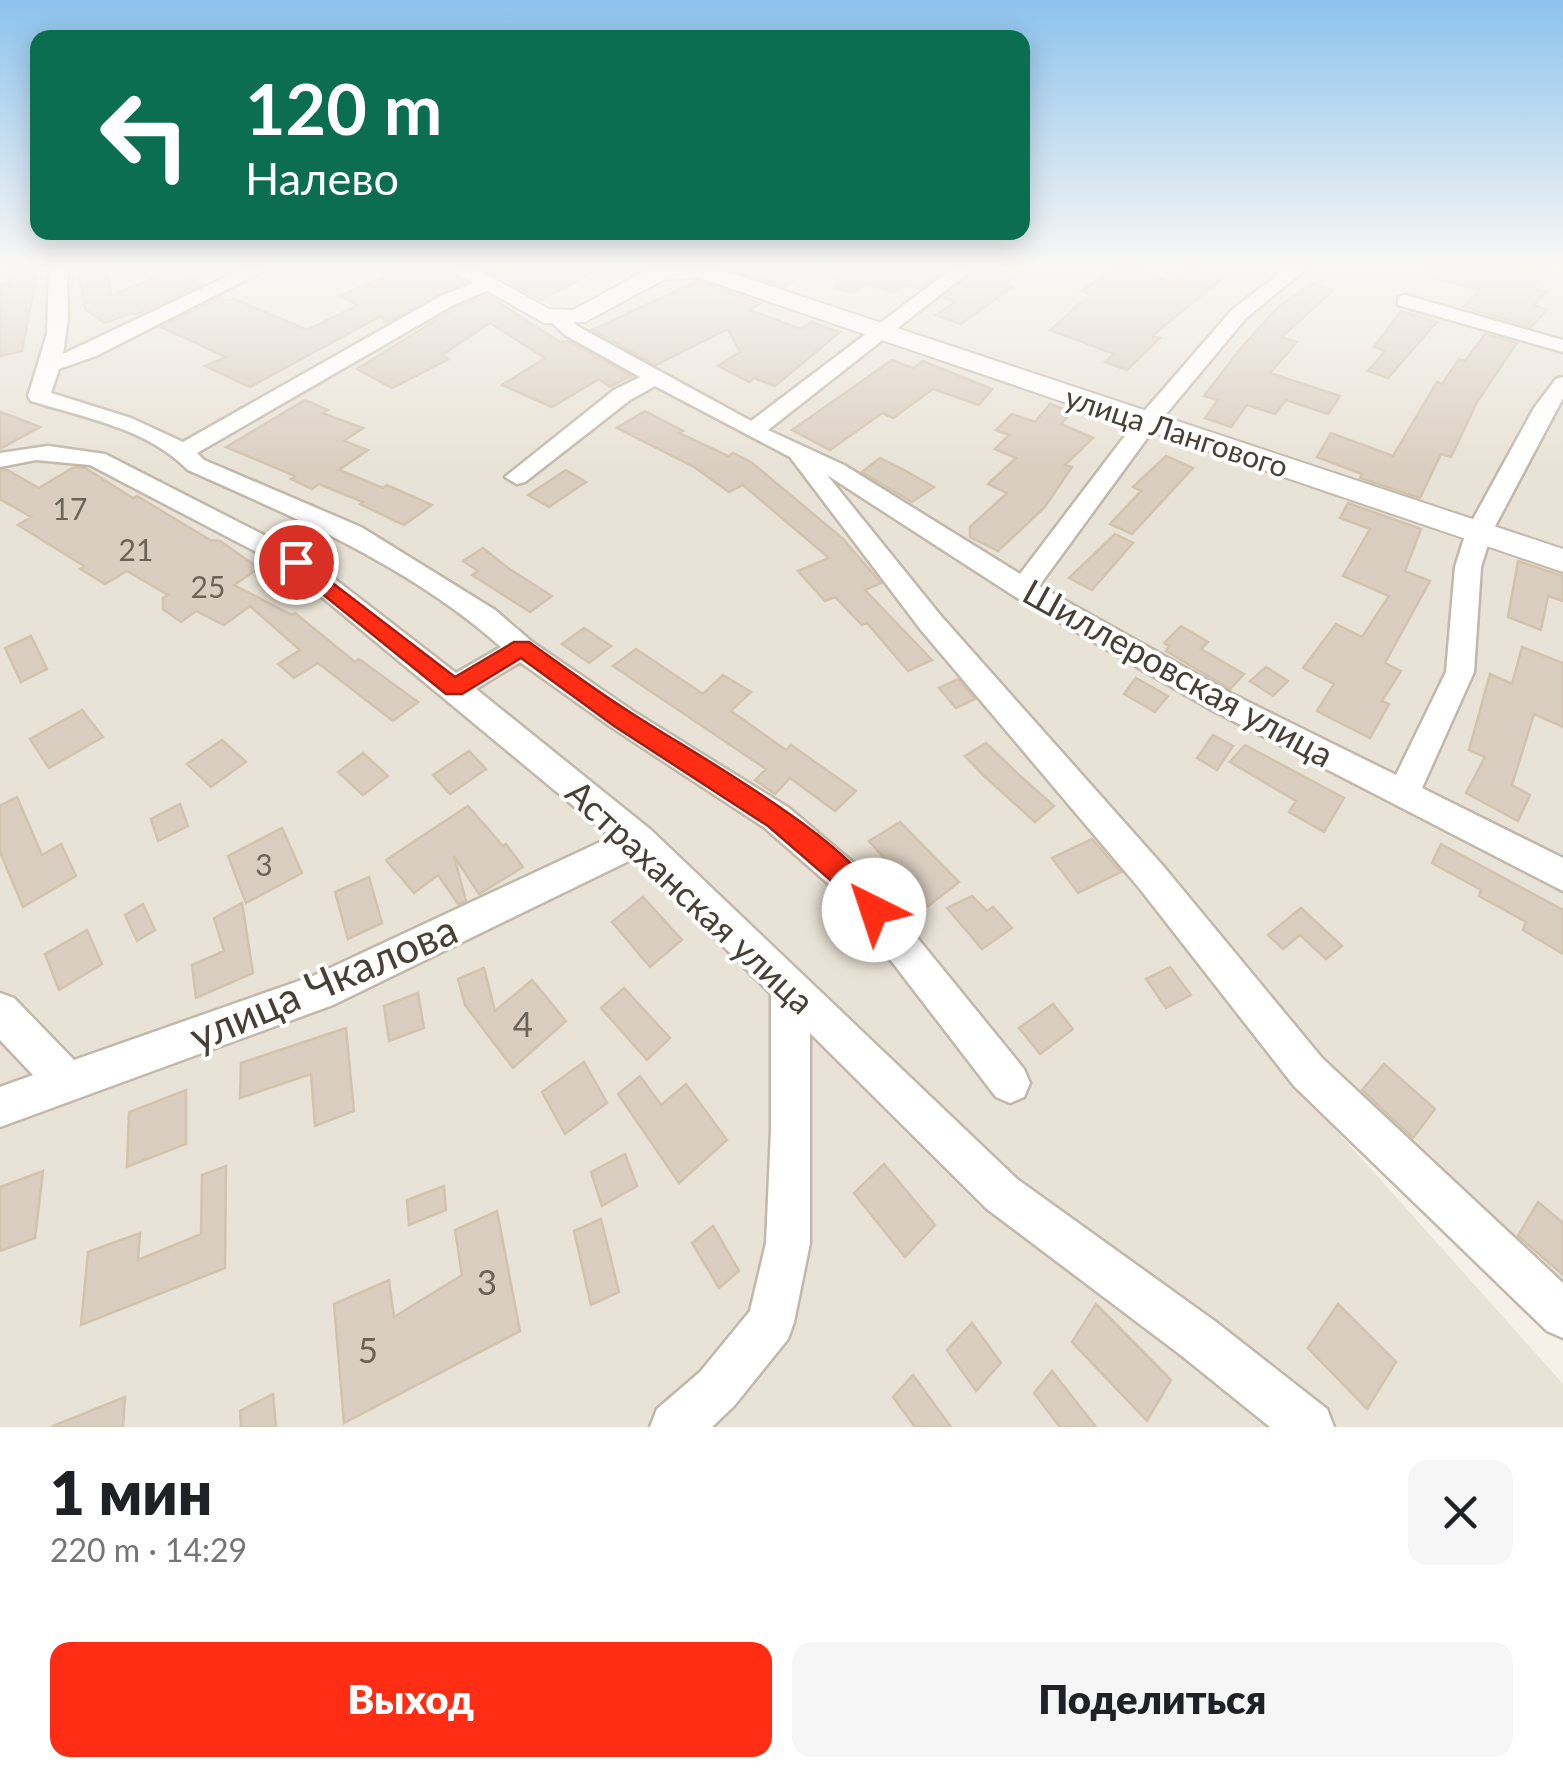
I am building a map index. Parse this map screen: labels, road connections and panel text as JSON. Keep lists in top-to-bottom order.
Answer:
{
  "streets": {
    "street": [
      "улица Лангового",
      "Шиллеровская улица",
      "Астраханская улица",
      "улица Чкалова"
    ]
  },
  "crossings": [
    ["Астраханская улица", "улица Чкалова"]
  ],
  "house_numbers": [
    "17",
    "21",
    "25",
    "3",
    "4",
    "3",
    "5"
  ],
  "page": {
    "turn": ["120 m", "Налево"],
    "heading": ["1 мин", "220 m · 14:29"],
    "buttons": ["Выход", "Поделиться"]
  }
}
